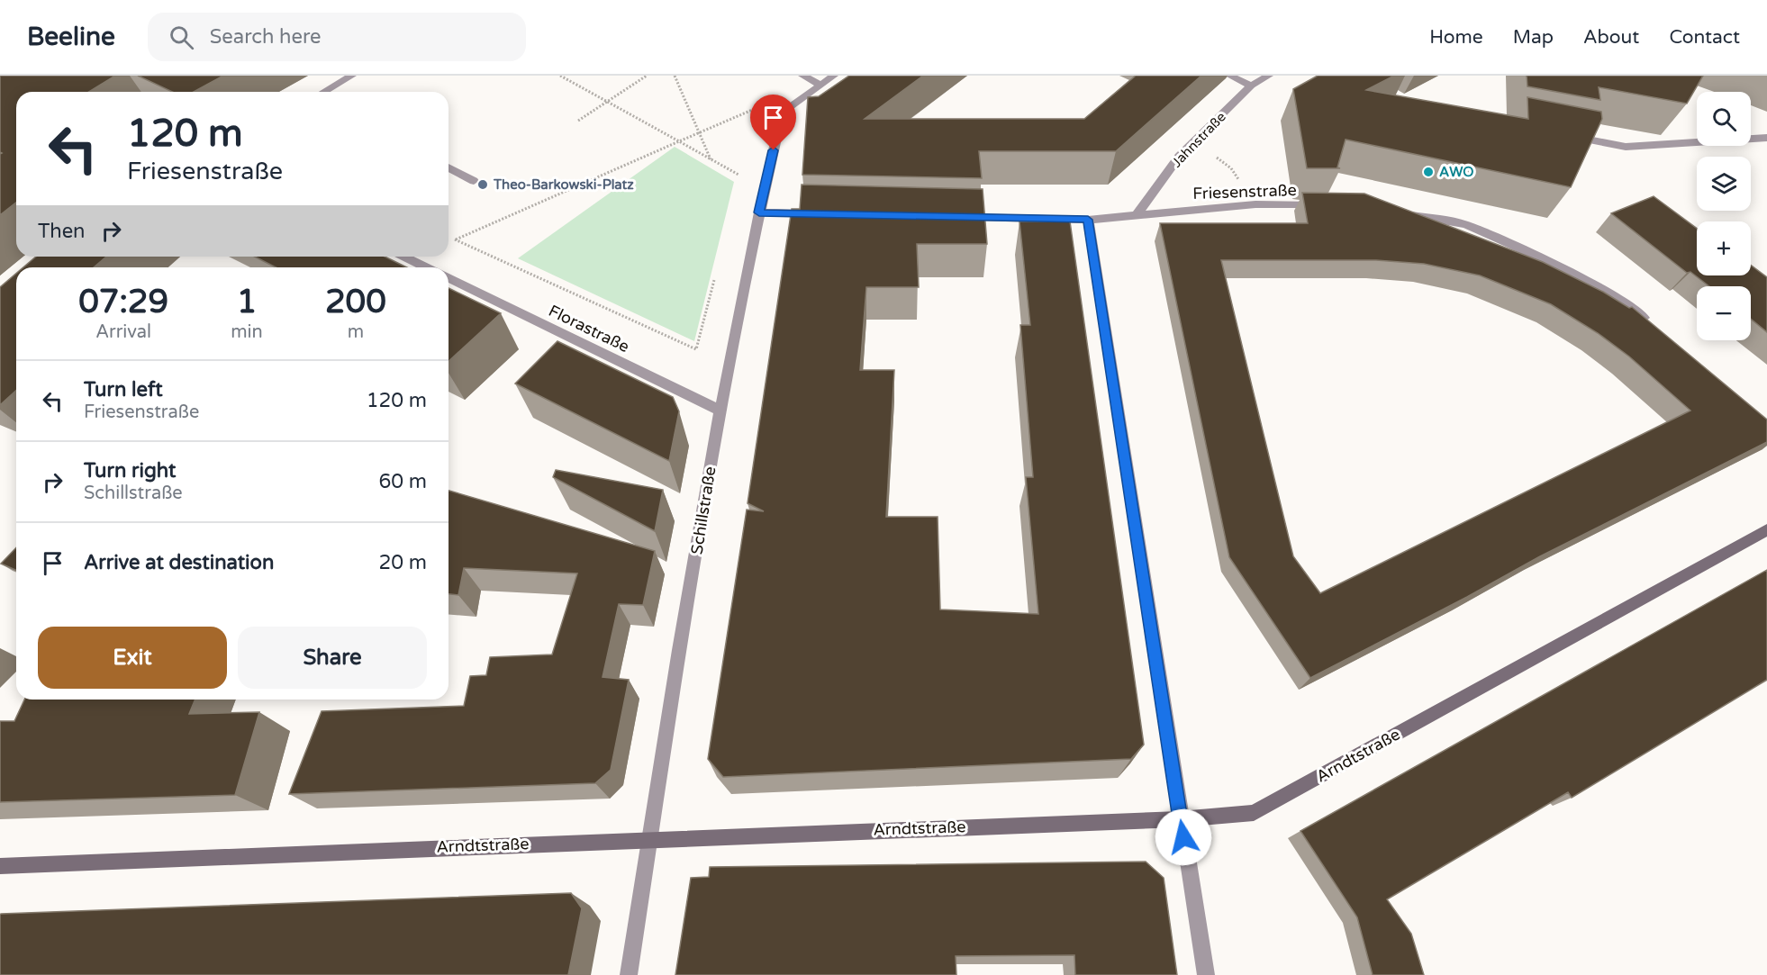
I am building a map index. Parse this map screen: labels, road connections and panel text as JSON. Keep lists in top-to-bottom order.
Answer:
{
  "streets": {
    "street": [
      "Jahnstraße",
      "Friesenstraße",
      "Florastraße",
      "Schillstraße",
      "Arndtstraße"
    ]
  },
  "crossings": [
    ["Jahnstraße", "Friesenstraße"],
    ["Florastraße", "Schillstraße"],
    ["Schillstraße", "Arndtstraße"]
  ],
  "places": ["AWO", "Theo-Barkowski-Platz"],
  "page": {
    "header": "Beeline",
    "search": "Search here",
    "nav": [
      "Home",
      "Map",
      "About",
      "Contact"
    ],
    "map_buttons": ["+", "−"],
    "turn": ["120 m", "Friesenstraße"],
    "then": "Then",
    "eta": [
      "07:29",
      "Arrival",
      "1",
      "min",
      "200",
      "m"
    ],
    "list": [
      {
        "name": "Turn left",
        "note": "Friesenstraße",
        "value": "120 m"
      },
      {
        "name": "Turn right",
        "note": "Schillstraße",
        "value": "60 m"
      },
      {
        "name": "Arrive at destination",
        "value": "20 m"
      }
    ],
    "buttons": ["Exit", "Share"]
  }
}
